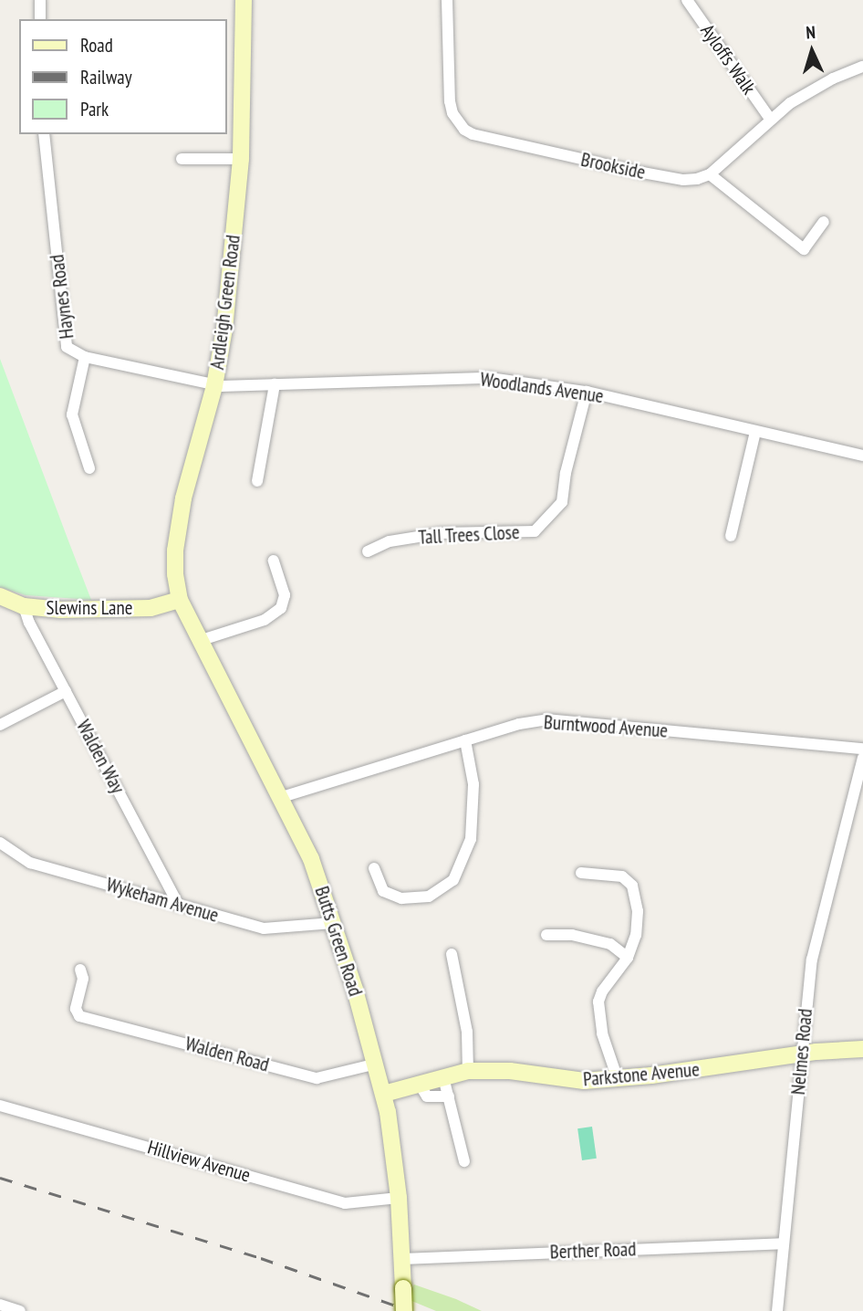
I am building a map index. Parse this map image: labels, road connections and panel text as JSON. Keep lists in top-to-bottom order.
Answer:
{
  "streets": {
    "street": [
      "Ayloffs Walk",
      "Brookside",
      "Haynes Road",
      "Ardleigh Green Road",
      "Woodlands Avenue",
      "Tall Trees Close",
      "Slewins Lane",
      "Burntwood Avenue",
      "Walden Way",
      "Wykeham Avenue",
      "Butts Green Road",
      "Nelmes Road",
      "Walden Road",
      "Parkstone Avenue",
      "Hillview Avenue",
      "Berther Road"
    ]
  },
  "crossings": [
    ["Haynes Road", "Ardleigh Green Road"],
    ["Haynes Road", "Woodlands Avenue"],
    ["Ardleigh Green Road", "Woodlands Avenue"],
    ["Ardleigh Green Road", "Slewins Lane"],
    ["Ardleigh Green Road", "Butts Green Road"],
    ["Woodlands Avenue", "Tall Trees Close"],
    ["Slewins Lane", "Walden Way"],
    ["Slewins Lane", "Butts Green Road"],
    ["Burntwood Avenue", "Butts Green Road"],
    ["Walden Way", "Wykeham Avenue"],
    ["Wykeham Avenue", "Butts Green Road"],
    ["Butts Green Road", "Walden Road"],
    ["Butts Green Road", "Parkstone Avenue"],
    ["Butts Green Road", "Hillview Avenue"],
    ["Butts Green Road", "Berther Road"],
    ["Nelmes Road", "Parkstone Avenue"],
    ["Nelmes Road", "Berther Road"]
  ],
  "legend": ["Road", "Railway", "Park"],
  "north": "top"
}
